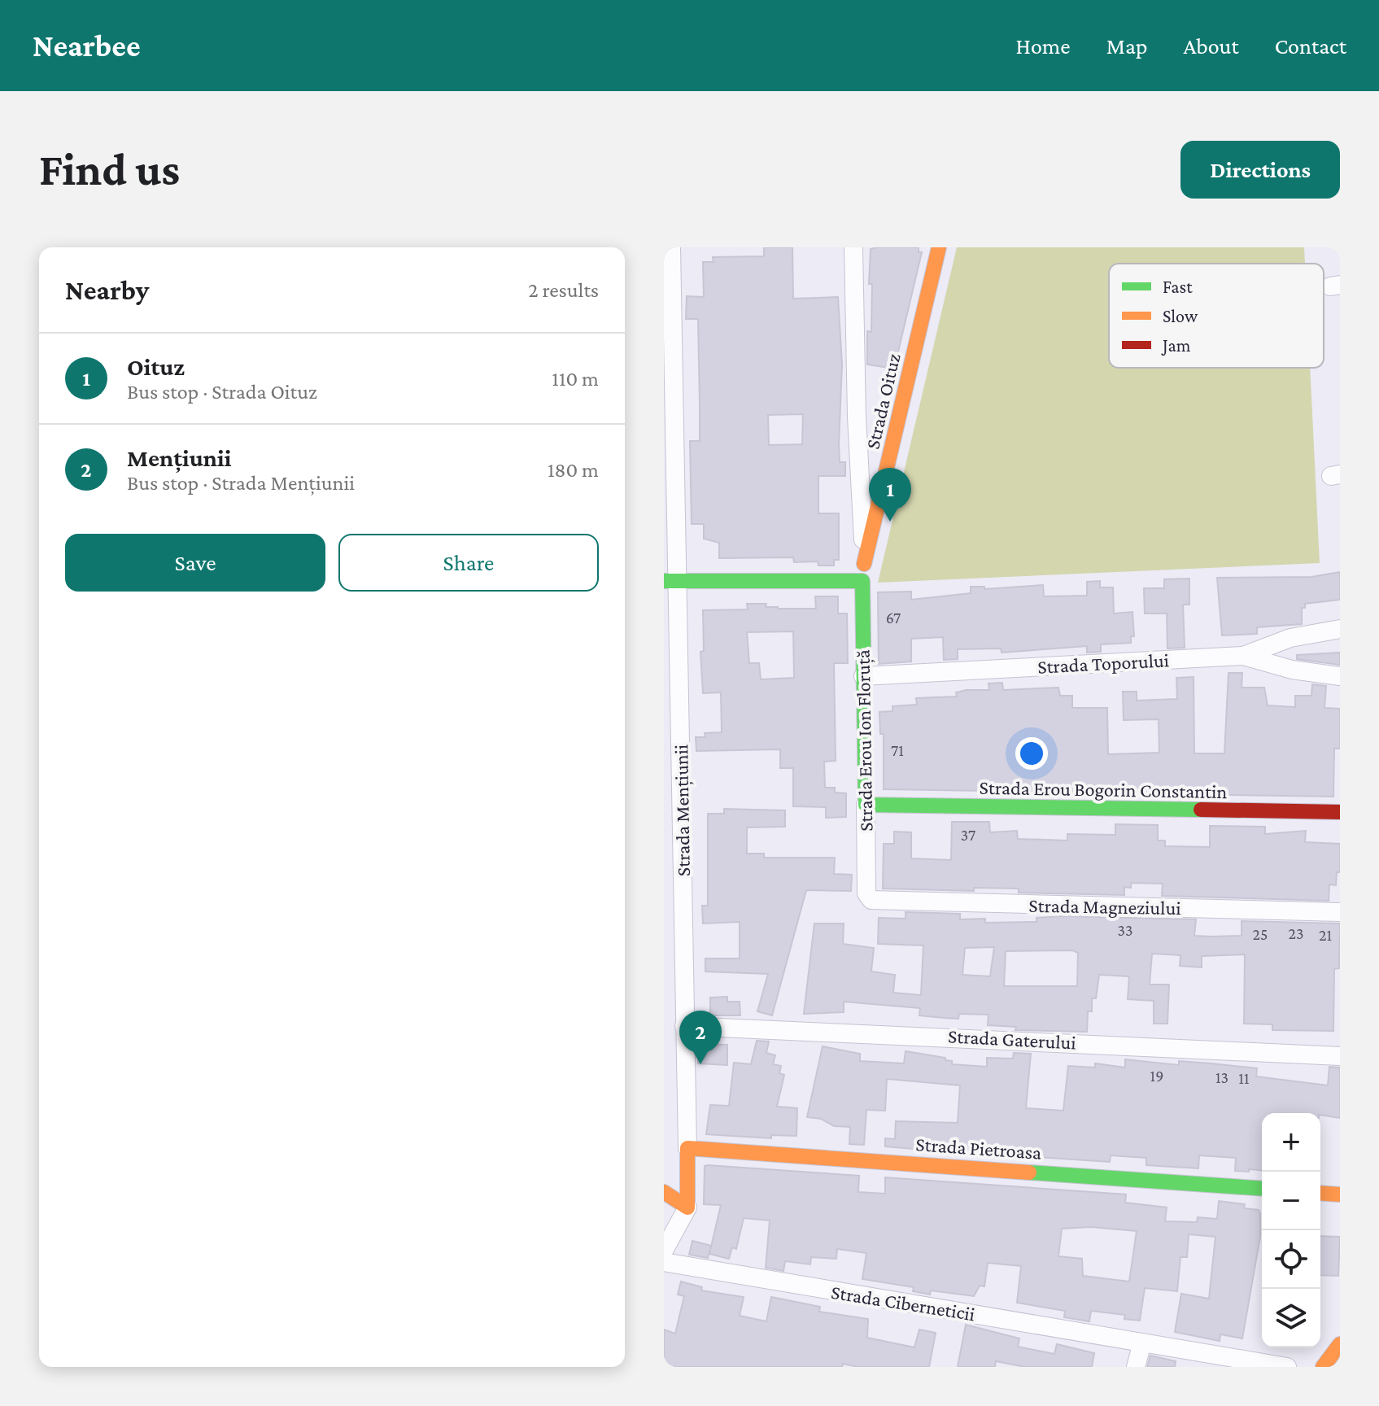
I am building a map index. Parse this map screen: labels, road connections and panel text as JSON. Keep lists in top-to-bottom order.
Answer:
{
  "streets": {
    "street": [
      "Strada Oituz",
      "Strada Toporului",
      "Strada Erou Ion Floruță",
      "Strada Erou Bogorin Constantin",
      "Strada Mențiunii",
      "Strada Magneziului",
      "Strada Gaterului",
      "Strada Pietroasa",
      "Strada Ciberneticii"
    ]
  },
  "crossings": [
    ["Strada Oituz", "Strada Erou Ion Floruță"],
    ["Strada Toporului", "Strada Erou Ion Floruță"],
    ["Strada Erou Ion Floruță", "Strada Erou Bogorin Constantin"],
    ["Strada Erou Ion Floruță", "Strada Magneziului"],
    ["Strada Mențiunii", "Strada Gaterului"],
    ["Strada Mențiunii", "Strada Pietroasa"]
  ],
  "house_numbers": [
    "67",
    "71",
    "37",
    "33",
    "23",
    "25",
    "21",
    "19",
    "13",
    "11"
  ],
  "legend": ["Fast", "Slow", "Jam"],
  "page": {
    "header": "Nearbee",
    "nav": [
      "Home",
      "Map",
      "About",
      "Contact"
    ],
    "buttons": [
      "Directions",
      ["Save", "Share"]
    ],
    "title": "Find us",
    "heading": ["Nearby", "2 results"],
    "list": [
      {
        "mark": "1",
        "name": "Oituz",
        "note": "Bus stop · Strada Oituz",
        "value": "110 m"
      },
      {
        "mark": "2",
        "name": "Mențiunii",
        "note": "Bus stop · Strada Mențiunii",
        "value": "180 m"
      }
    ],
    "pins": ["1", "2"],
    "map_buttons": ["+", "−"]
  }
}
